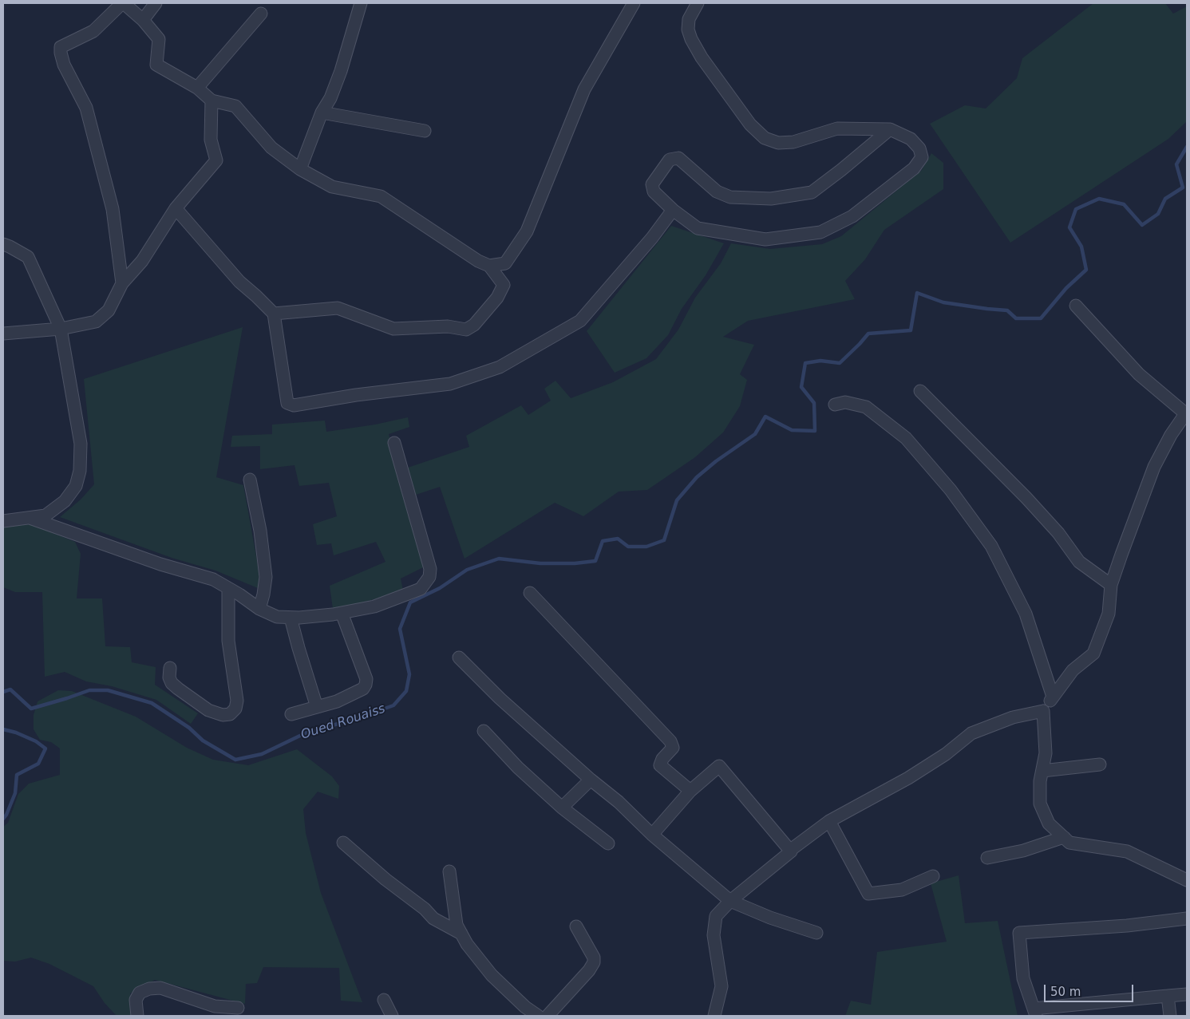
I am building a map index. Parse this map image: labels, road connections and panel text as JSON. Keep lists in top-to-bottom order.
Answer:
{
  "water": ["Oued Rouaiss"],
  "scale_bar": "50 m"
}
